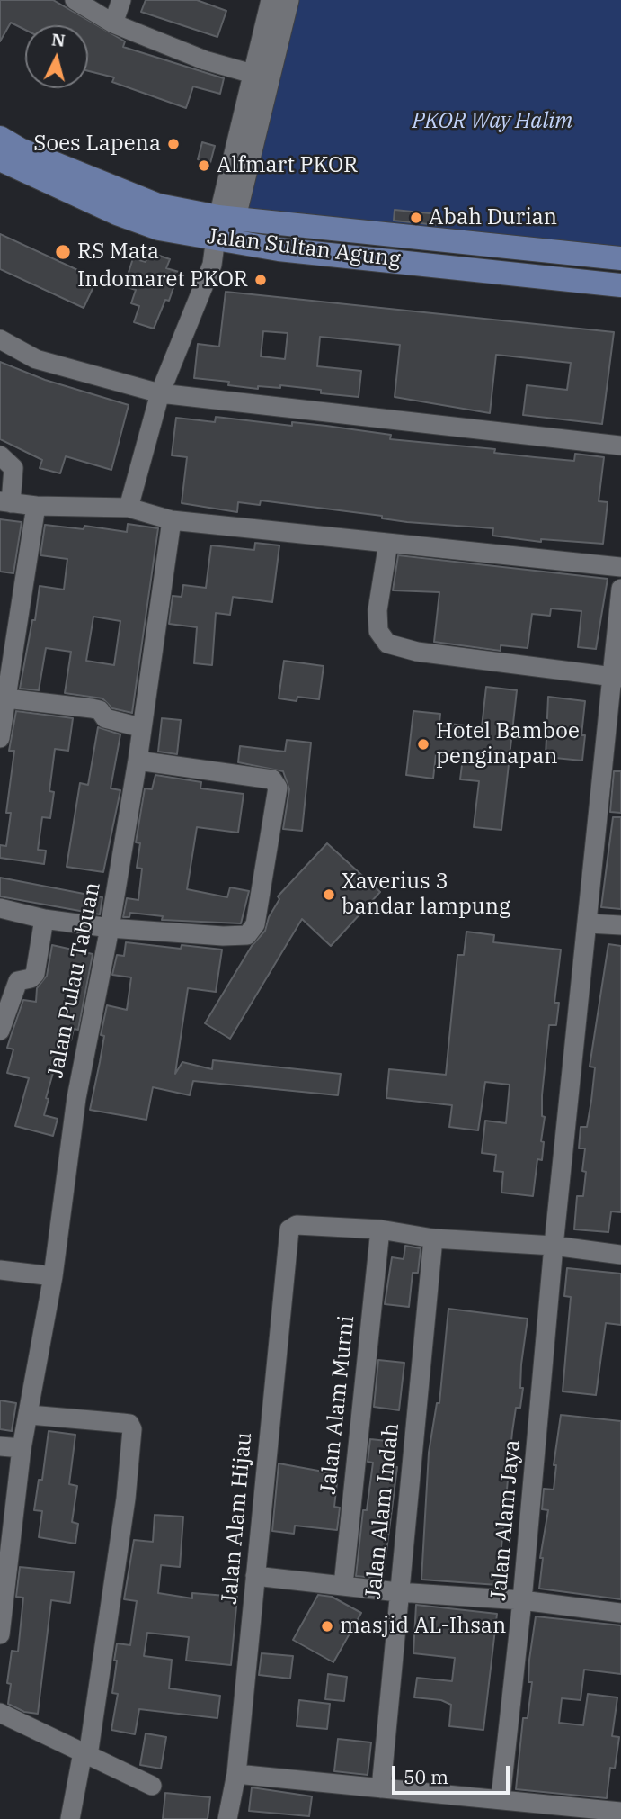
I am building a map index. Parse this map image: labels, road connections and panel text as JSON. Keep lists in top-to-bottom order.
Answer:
{
  "streets": {
    "main road": ["Jalan Sultan Agung"],
    "street": [
      "Jalan Pulau Tabuan",
      "Jalan Alam Murni",
      "Jalan Alam Indah",
      "Jalan Alam Hijau",
      "Jalan Alam Jaya"
    ]
  },
  "crossings": [
    ["Jalan Alam Murni", "Jalan Alam Hijau"]
  ],
  "parks": ["PKOR Way Halim"],
  "places": [
    "Soes Lapena",
    "Alfmart PKOR",
    "Abah Durian",
    "RS Mata",
    "Indomaret PKOR",
    "Hotel Bamboe penginapan",
    "Xaverius 3 bandar lampung",
    "masjid AL-Ihsan"
  ],
  "scale_bar": "50 m",
  "north": "top"
}
